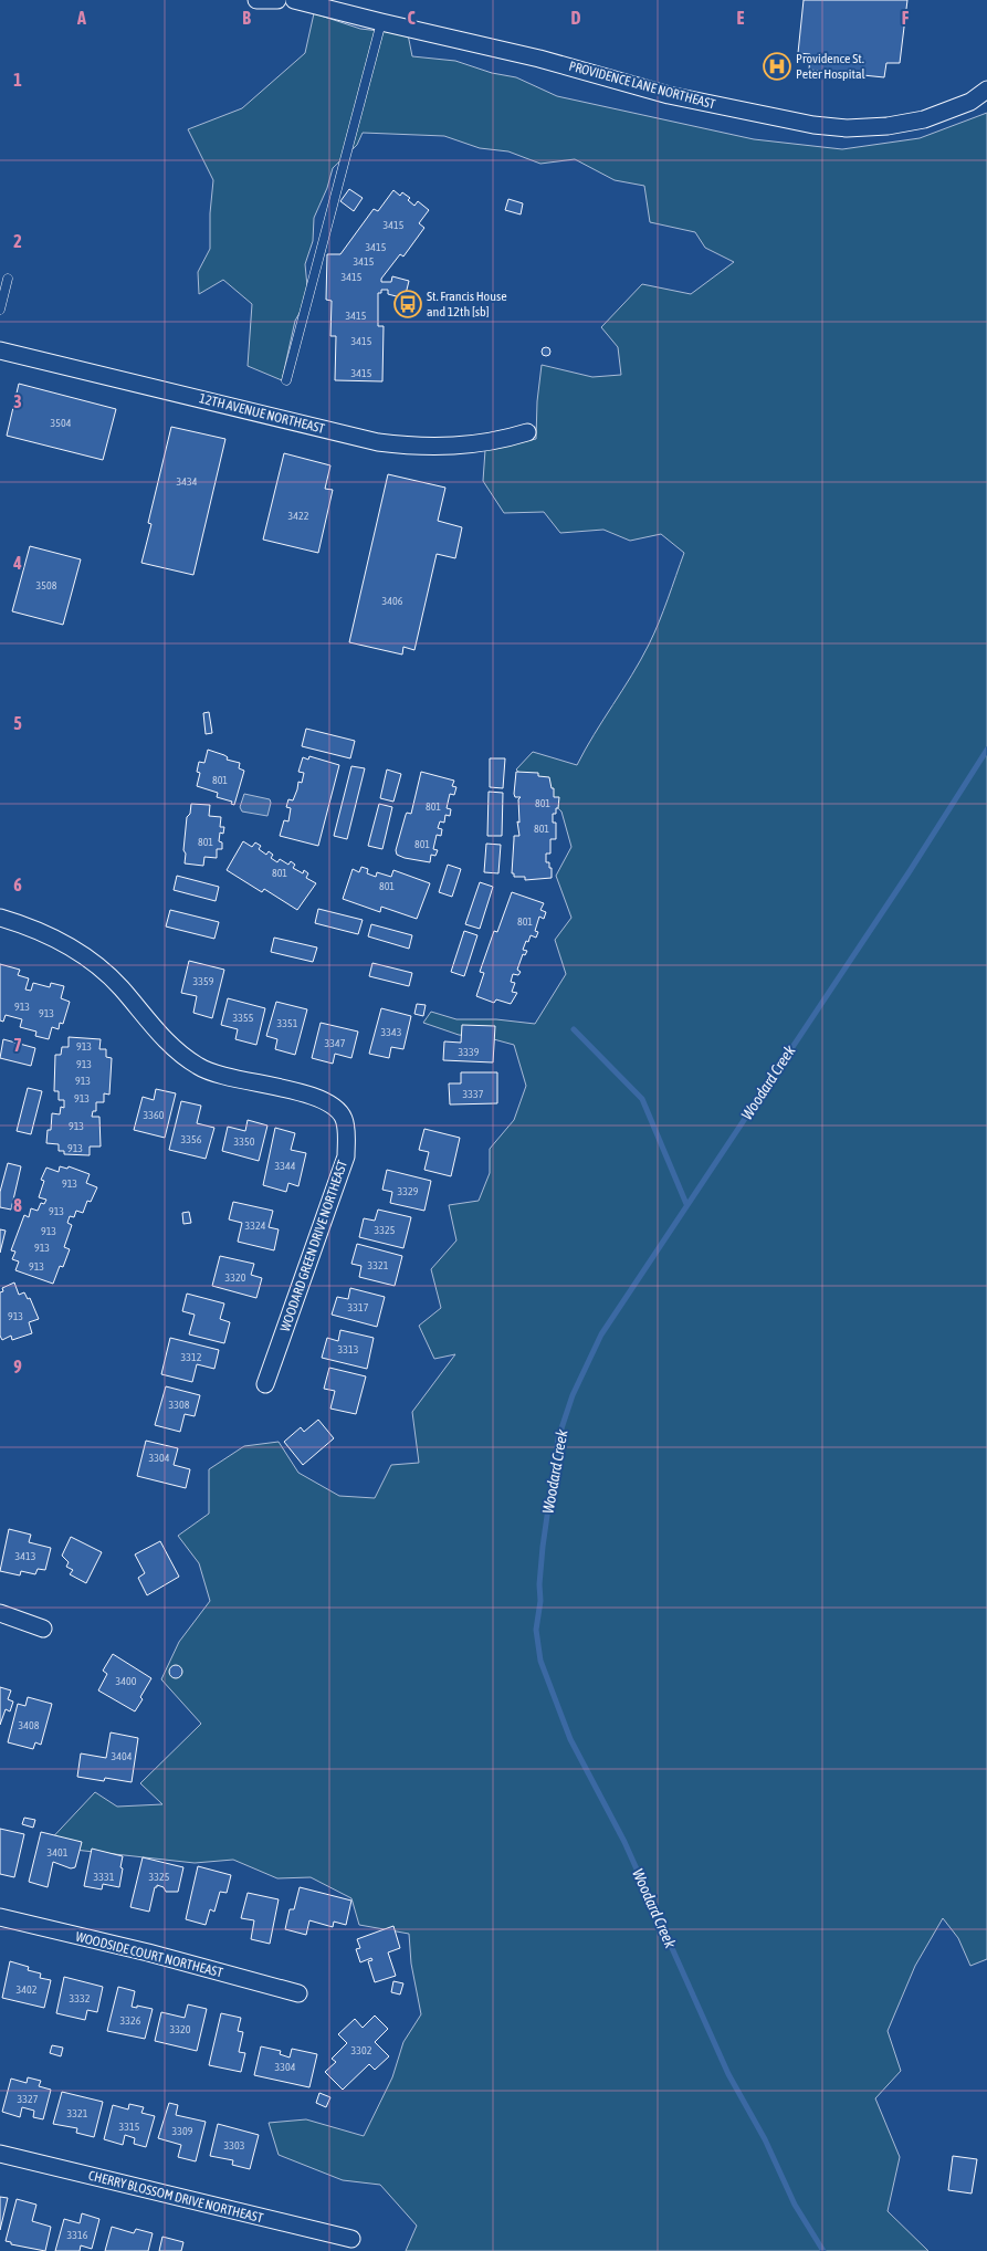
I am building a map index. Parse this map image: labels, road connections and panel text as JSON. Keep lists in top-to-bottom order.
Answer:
{
  "streets": {
    "street": [
      "PROVIDENCE LANE NORTHEAST",
      "12TH AVENUE NORTHEAST",
      "WOODARD GREEN DRIVE NORTHEAST",
      "WOODSIDE COURT NORTHEAST",
      "CHERRY BLOSSOM DRIVE NORTHEAST"
    ]
  },
  "water": ["Woodard Creek"],
  "places": {
    "hospital": ["Providence St. Peter Hospital"],
    "bus stop": ["St. Francis House and 12th [sb]"]
  },
  "house_numbers": [
    "3415",
    "3415",
    "3415",
    "3415",
    "3415",
    "3415",
    "3415",
    "3504",
    "3434",
    "3422",
    "3508",
    "3406",
    "801",
    "801",
    "801",
    "801",
    "801",
    "801",
    "801",
    "801",
    "801",
    "3359",
    "913",
    "913",
    "3355",
    "3351",
    "3343",
    "3347",
    "913",
    "3339",
    "913",
    "913",
    "3337",
    "913",
    "3360",
    "913",
    "3356",
    "3350",
    "913",
    "3344",
    "913",
    "3329",
    "913",
    "3324",
    "3325",
    "913",
    "913",
    "3321",
    "913",
    "3320",
    "3317",
    "913",
    "3313",
    "3312",
    "3308",
    "3304",
    "3413",
    "3400",
    "3408",
    "3404",
    "3401",
    "3331",
    "3325",
    "3402",
    "3332",
    "3326",
    "3320",
    "3302",
    "3304",
    "3327",
    "3321",
    "3315",
    "3309",
    "3303",
    "3316"
  ],
  "grid": {
    "columns": [
      "A",
      "B",
      "C",
      "D",
      "E",
      "F"
    ],
    "rows": [
      "1",
      "2",
      "3",
      "4",
      "5",
      "6",
      "7",
      "8",
      "9"
    ]
  }
}
